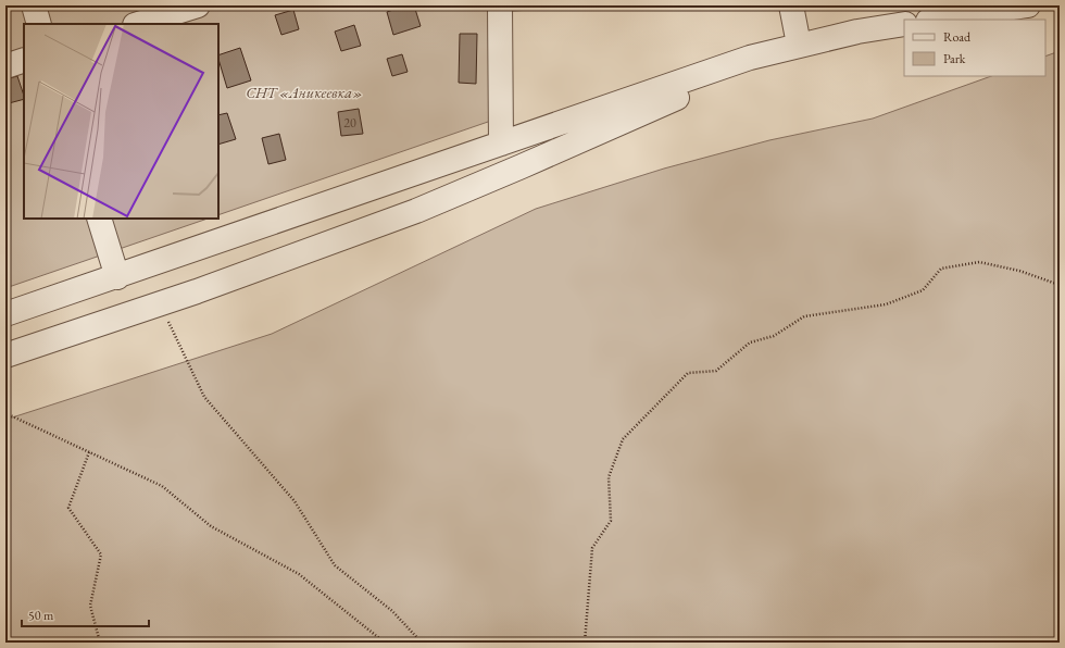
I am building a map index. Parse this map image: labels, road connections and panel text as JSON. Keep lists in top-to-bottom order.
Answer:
{
  "parks": ["СНТ «Аникеевка»"],
  "house_numbers": ["20"],
  "legend": ["Road", "Park"],
  "scale_bar": "50 m"
}
